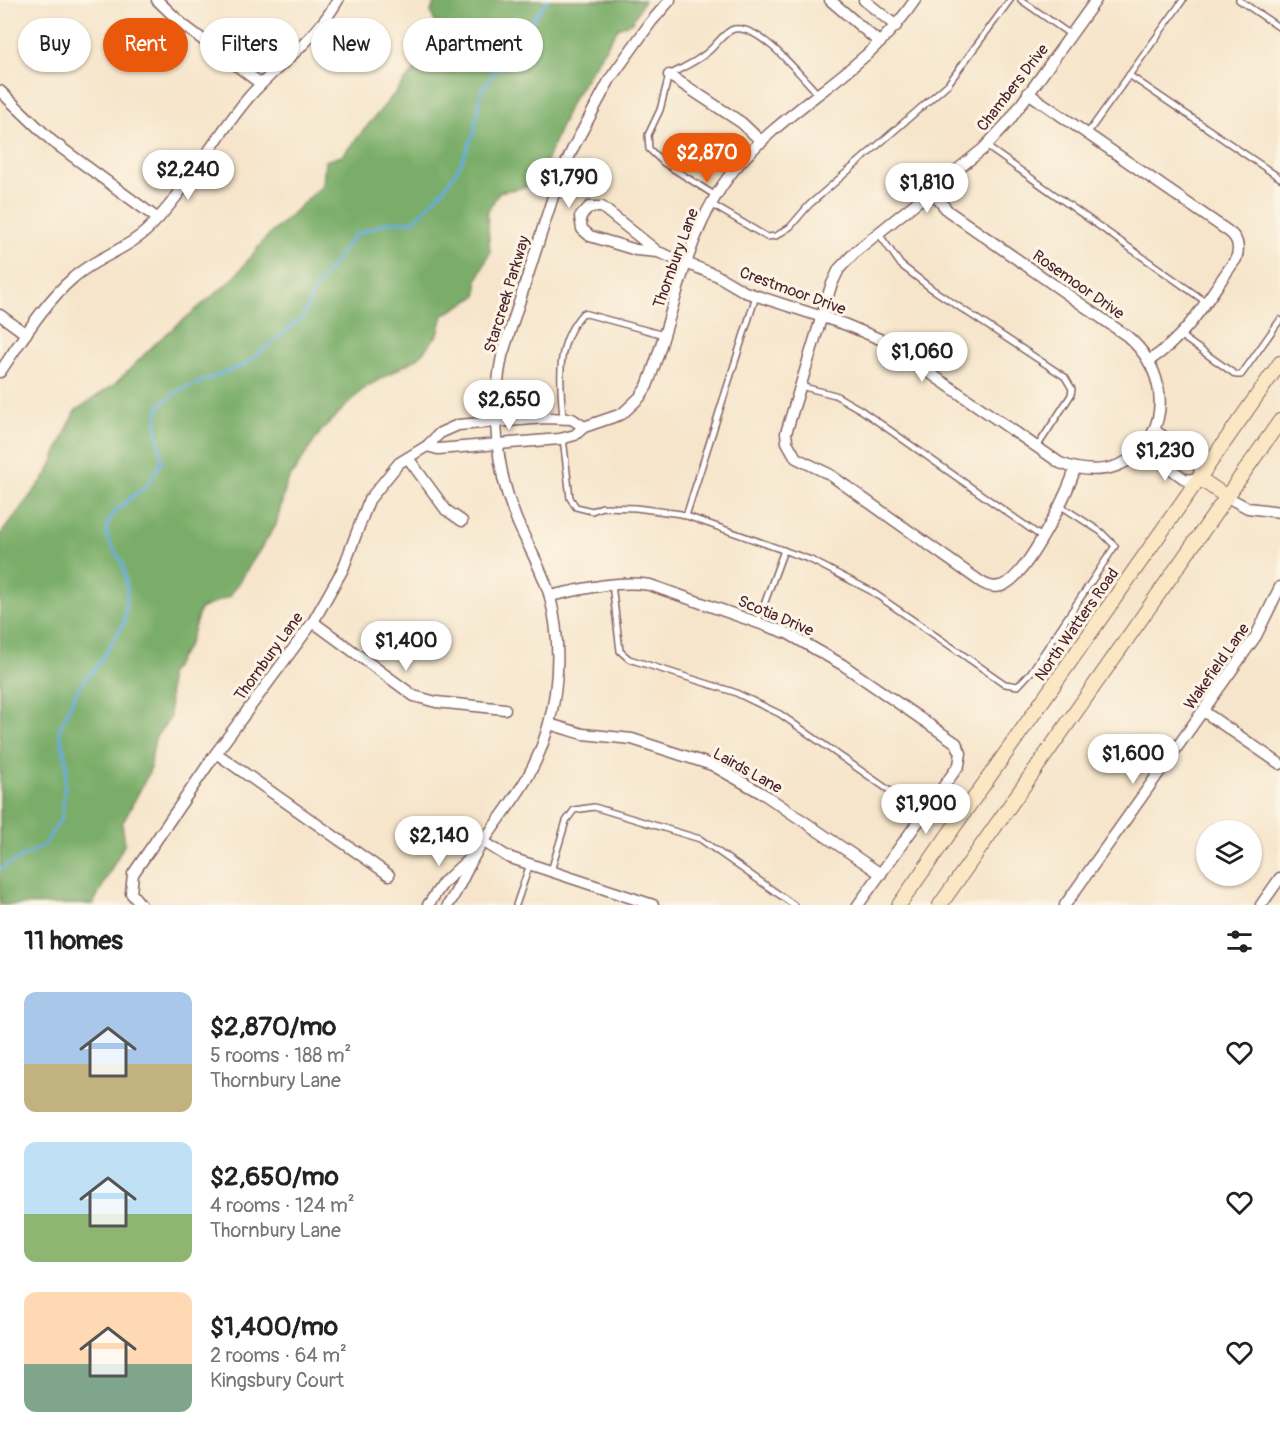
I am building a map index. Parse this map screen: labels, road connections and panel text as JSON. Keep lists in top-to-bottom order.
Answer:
{
  "streets": {
    "main road": ["North Watters Road"],
    "street": [
      "Chambers Drive",
      "Thornbury Lane",
      "Rosemoor Drive",
      "Crestmoor Drive",
      "Starcreek Parkway",
      "Scotia Drive",
      "Wakefield Lane",
      "Lairds Lane"
    ]
  },
  "crossings": [
    ["Chambers Drive", "Rosemoor Drive"],
    ["Chambers Drive", "Crestmoor Drive"],
    ["Thornbury Lane", "Crestmoor Drive"],
    ["Thornbury Lane", "Starcreek Parkway"],
    ["Rosemoor Drive", "Crestmoor Drive"],
    ["Starcreek Parkway", "Scotia Drive"],
    ["Starcreek Parkway", "Lairds Lane"]
  ],
  "page": {
    "chip": [
      "Buy",
      "Rent",
      "Filters",
      "New",
      "Apartment"
    ],
    "price": [
      "$2,870",
      "$2,240",
      "$1,790",
      "$1,810",
      "$1,060",
      "$2,650",
      "$1,230",
      "$1,400",
      "$1,600",
      "$1,900",
      "$2,140"
    ],
    "heading": "11 homes",
    "list": [
      {
        "name": "$2,870/mo",
        "note": "5 rooms · 188 m² · Thornbury Lane"
      },
      {
        "name": "$2,650/mo",
        "note": "4 rooms · 124 m² · Thornbury Lane"
      },
      {
        "name": "$1,400/mo",
        "note": "2 rooms · 64 m² · Kingsbury Court"
      }
    ]
  }
}
